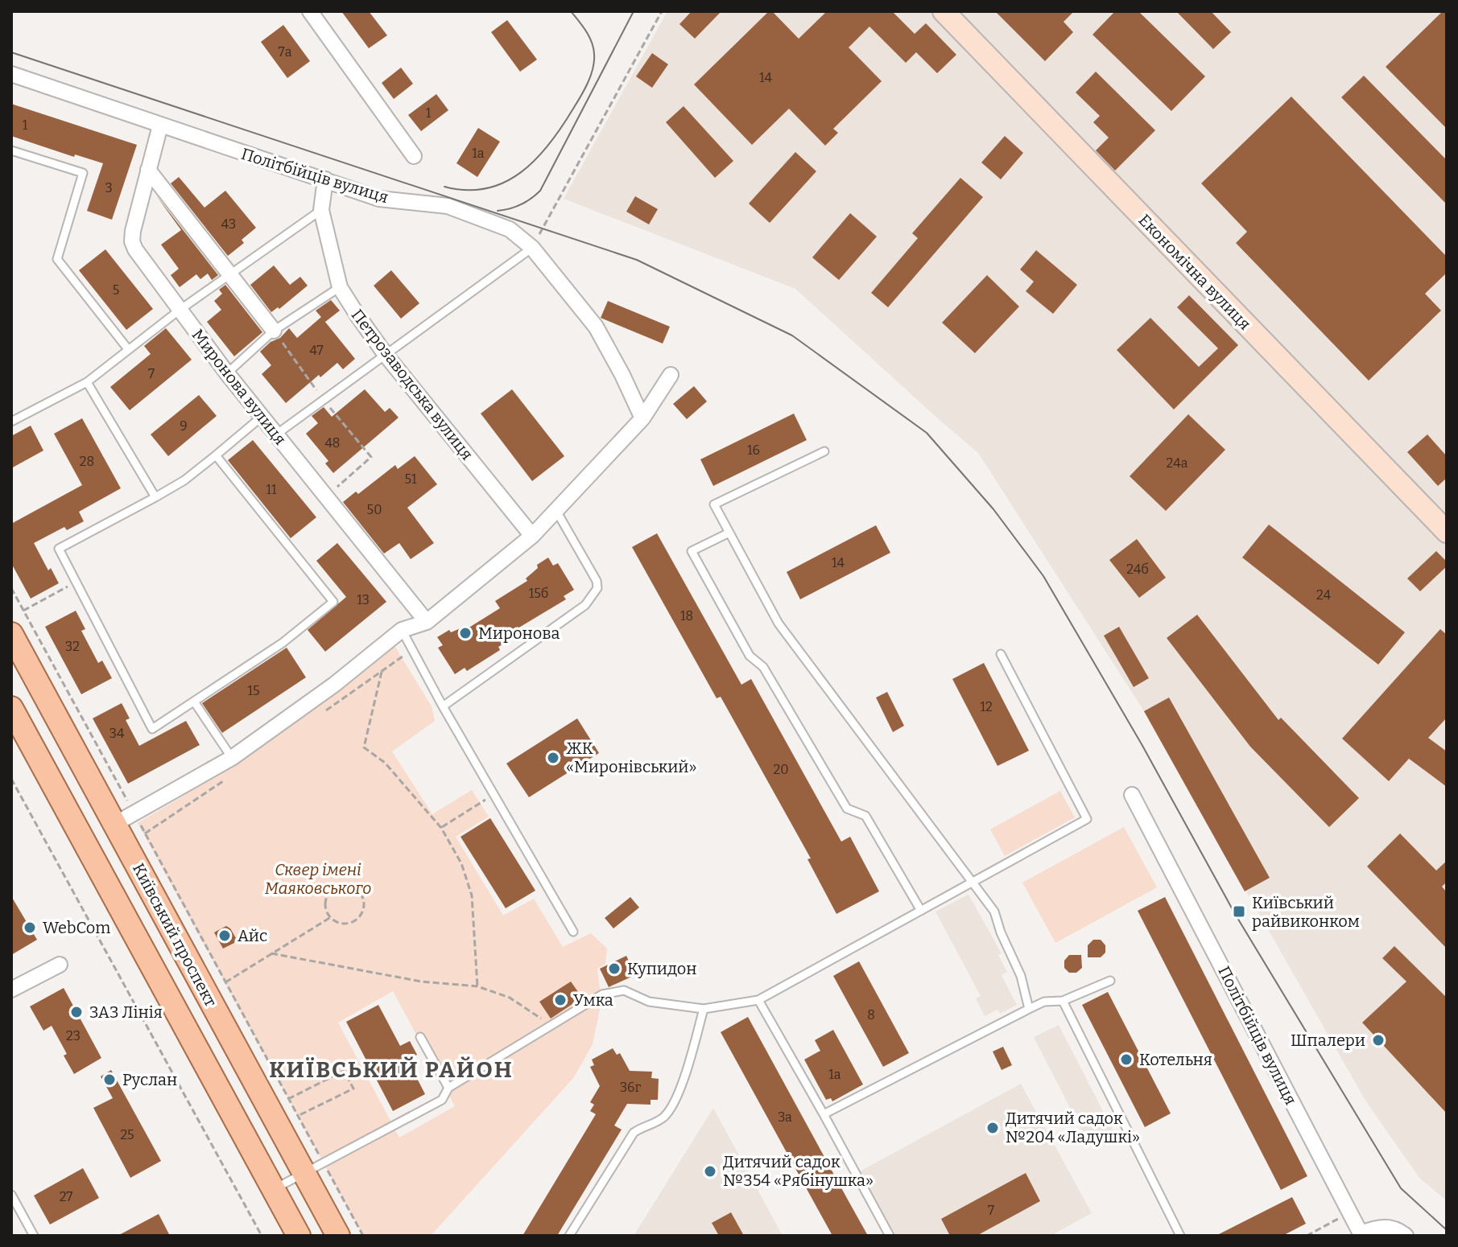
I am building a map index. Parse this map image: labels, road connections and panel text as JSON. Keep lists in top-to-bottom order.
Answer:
{
  "streets": {
    "main road": ["Київський проспект"],
    "street": [
      "Політбійців вулиця",
      "Економічна вулиця",
      "Петрозаводська вулиця",
      "Миронова вулиця"
    ]
  },
  "crossings": [
    ["Політбійців вулиця", "Петрозаводська вулиця"],
    ["Політбійців вулиця", "Миронова вулиця"]
  ],
  "districts": ["КИЇВСЬКИЙ РАЙОН"],
  "parks": ["Сквер імені Маяковського"],
  "places": {
    "other": [
      "Миронова",
      "ЖК «Миронівський»",
      "WebCom",
      "Айс",
      "Купидон",
      "Умка",
      "ЗАЗ Лінія",
      "Шпалери",
      "Котельня",
      "Руслан",
      "Дитячий садок №204 «Ладушкі»",
      "Дитячий садок №354 «Рябінушка»"
    ],
    "transit": ["Київський райвиконком"]
  },
  "house_numbers": [
    "7а",
    "14",
    "1",
    "1",
    "1а",
    "3",
    "43",
    "5",
    "47",
    "7",
    "9",
    "48",
    "16",
    "28",
    "24а",
    "51",
    "11",
    "50",
    "14",
    "24б",
    "15б",
    "24",
    "13",
    "18",
    "32",
    "15",
    "12",
    "34",
    "20",
    "8",
    "23",
    "1а",
    "36г",
    "3а",
    "25",
    "27",
    "7"
  ]
}
